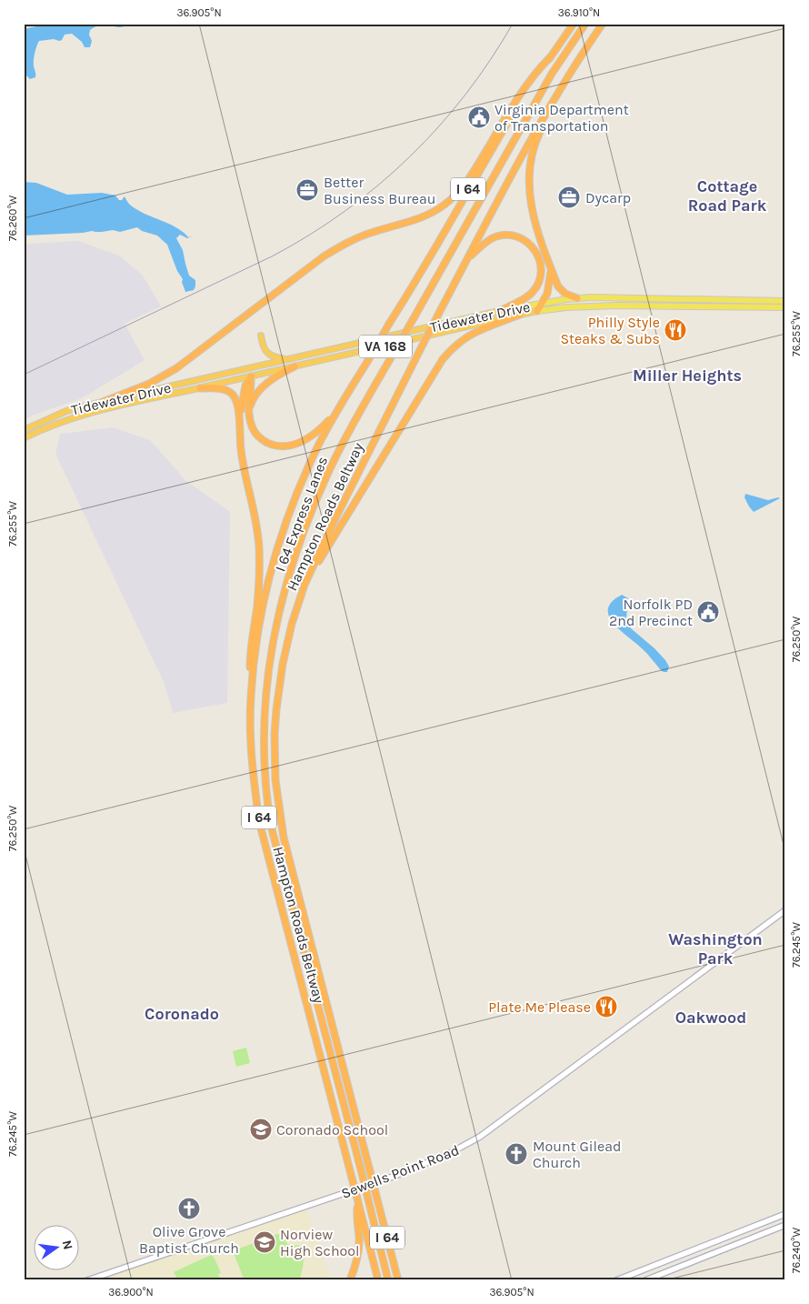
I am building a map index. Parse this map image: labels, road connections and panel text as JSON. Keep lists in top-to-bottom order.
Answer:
{
  "streets": {
    "highway": [
      "I 64",
      "Tidewater Drive",
      "VA 168",
      "I 64 Express Lanes",
      "Hampton Roads Beltway"
    ],
    "main road": ["Sewells Point Road"]
  },
  "districts": [
    "Cottage Road Park",
    "Miller Heights",
    "Washington Park",
    "Coronado",
    "Oakwood"
  ],
  "places": {
    "public building": ["Virginia Department of Transportation", "Norfolk PD 2nd Precinct"],
    "office": ["Better Business Bureau", "Dycarp"],
    "restaurant": ["Philly Style Steaks & Subs", "Plate Me Please"],
    "school or university": ["Coronado School", "Norview High School"],
    "church": ["Mount Gilead Church", "Olive Grove Baptist Church"]
  },
  "north": "right",
  "coordinates": [
    "36.905°N",
    "36.910°N",
    "76.260°W",
    "76.255°W",
    "76.250°W",
    "76.245°W",
    "76.240°W",
    "36.900°N"
  ]
}
